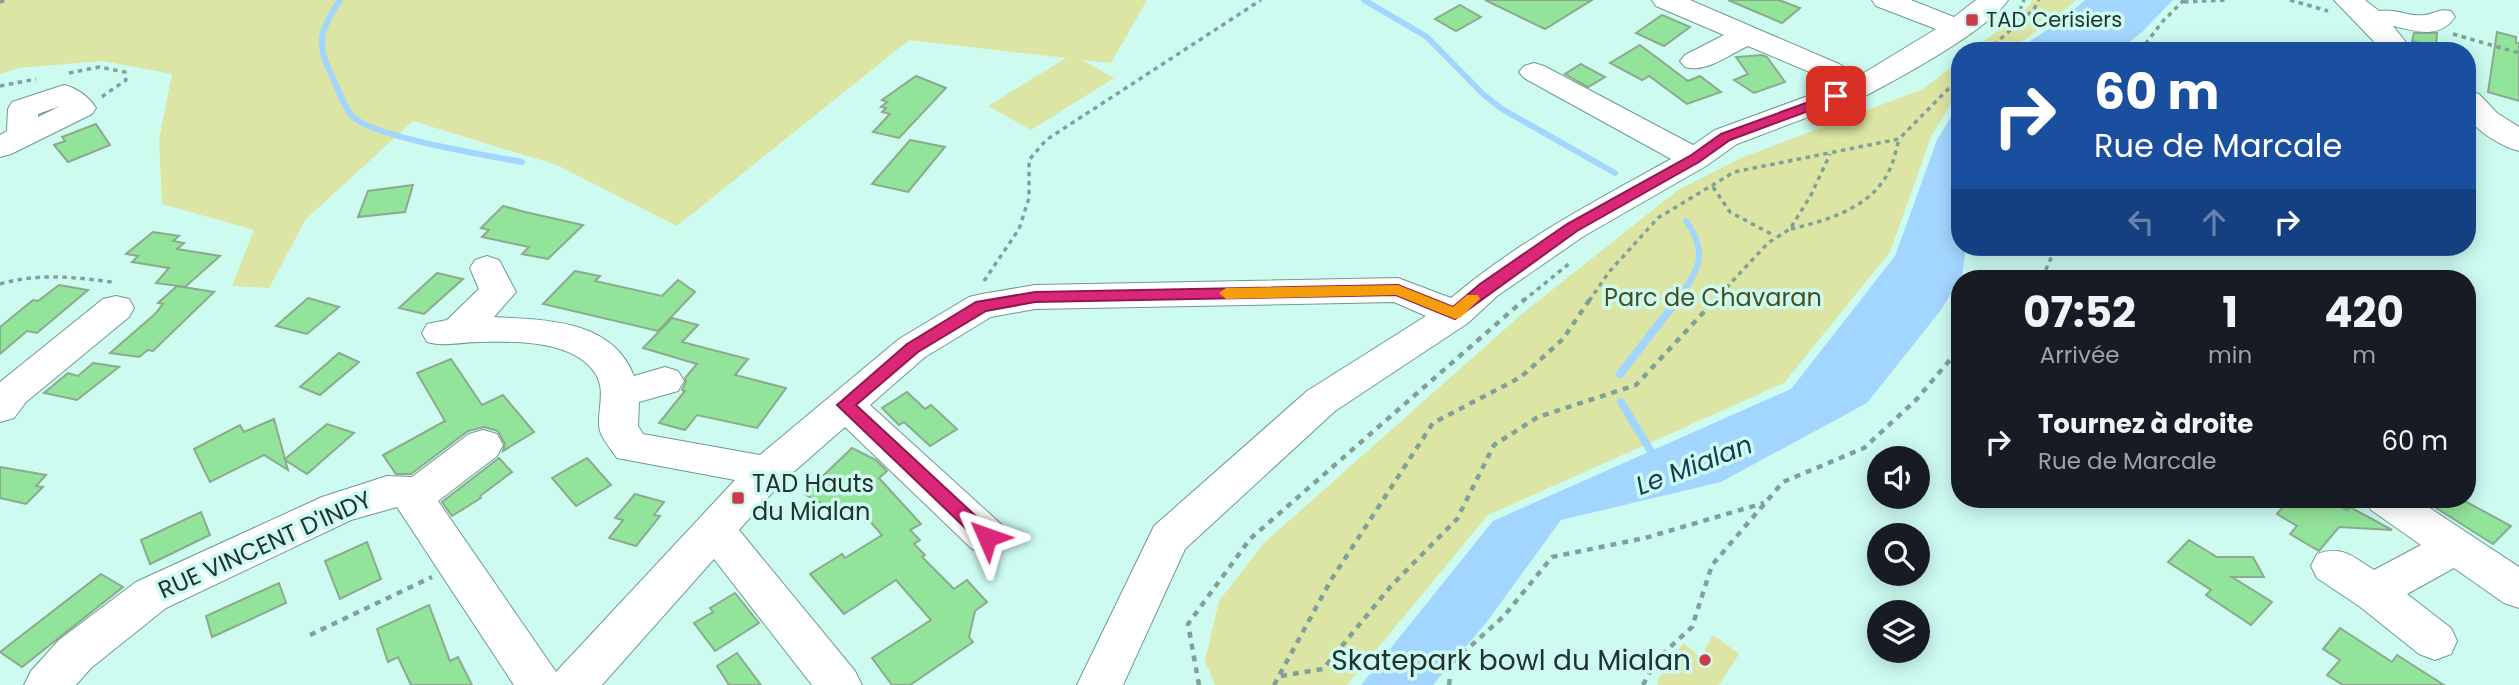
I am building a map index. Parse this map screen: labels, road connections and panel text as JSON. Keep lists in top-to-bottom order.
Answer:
{
  "streets": {
    "street": ["RUE VINCENT D'INDY"]
  },
  "water": ["Le Mialan"],
  "parks": ["Parc de Chavaran"],
  "places": {
    "transit": ["TAD Cerisiers", "TAD Hauts du Mialan"],
    "other": ["Skatepark bowl du Mialan"]
  },
  "page": {
    "turn": ["60 m", "Rue de Marcale"],
    "eta": [
      "07:52",
      "Arrivée",
      "1",
      "min",
      "420",
      "m"
    ],
    "list": [
      {
        "name": "Tournez à droite",
        "note": "Rue de Marcale",
        "value": "60 m"
      }
    ]
  }
}
